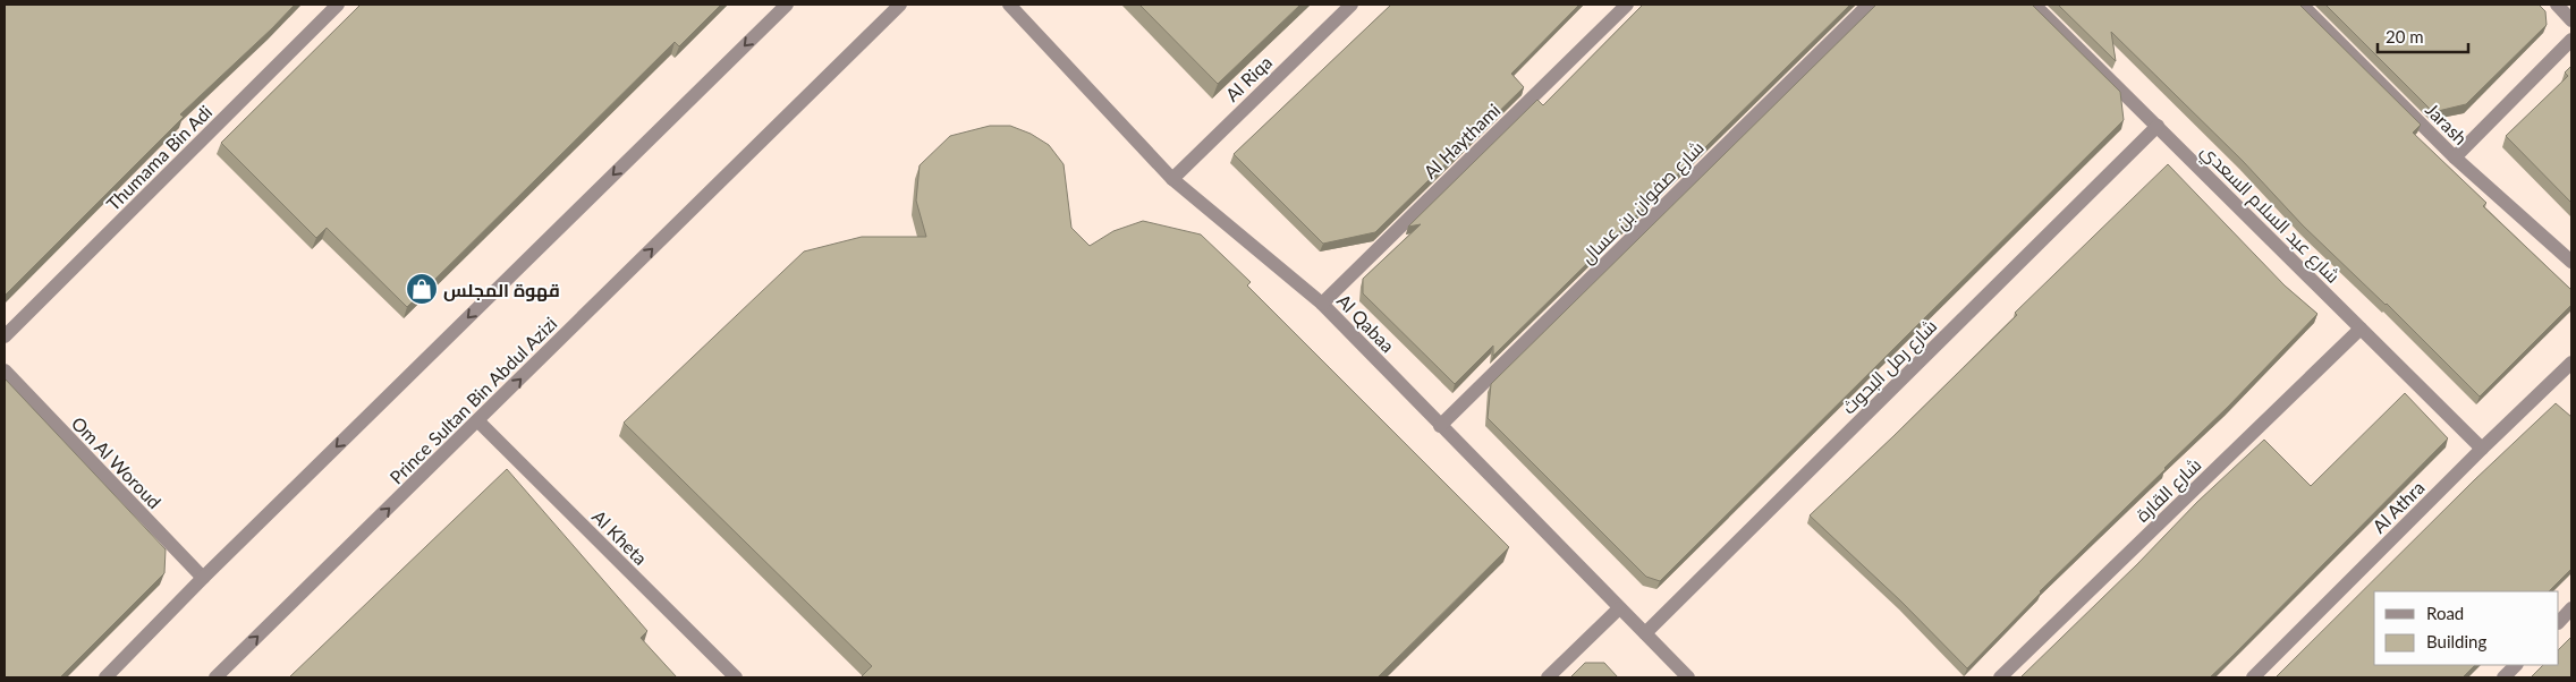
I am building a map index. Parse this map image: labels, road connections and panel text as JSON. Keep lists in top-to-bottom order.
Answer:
{
  "streets": {
    "street": [
      "Al Riqa",
      "Jarash",
      "Al Haythami",
      "Thumama Bin Adi",
      "شارع صفوان بن عسال",
      "شارع عبد السلام السعدي",
      "Al Qabaa",
      "شارع رمل البحوث",
      "Prince Sultan Bin Abdul Azizi",
      "Om Al Woroud",
      "شارع القارة",
      "Al Athra",
      "Al Kheta"
    ]
  },
  "crossings": [
    ["Al Riqa", "Al Qabaa"],
    ["Al Haythami", "Al Qabaa"],
    ["شارع صفوان بن عسال", "Al Qabaa"],
    ["شارع عبد السلام السعدي", "شارع رمل البحوث"],
    ["شارع عبد السلام السعدي", "شارع القارة"],
    ["شارع عبد السلام السعدي", "Al Athra"],
    ["Al Qabaa", "شارع رمل البحوث"],
    ["Prince Sultan Bin Abdul Azizi", "Al Kheta"]
  ],
  "places": {
    "shop": ["قهوة المجلس"]
  },
  "legend": ["Road", "Building"],
  "scale_bar": "20 m"
}
